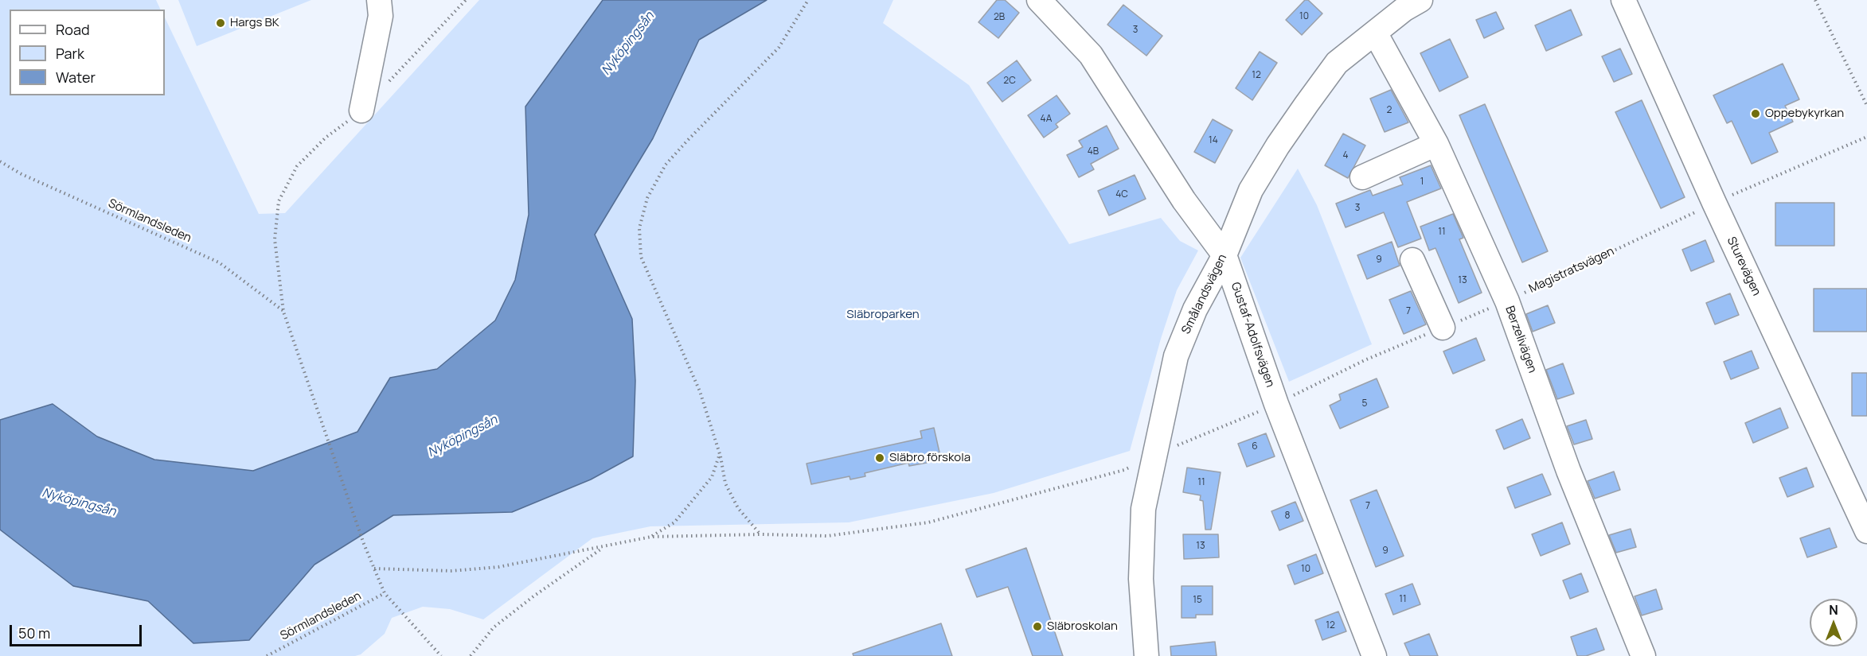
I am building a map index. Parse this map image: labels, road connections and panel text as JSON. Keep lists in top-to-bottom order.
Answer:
{
  "streets": {
    "street": [
      "Sturevägen",
      "Smålandsvägen",
      "Gustaf-Adolfsvägen",
      "Berzelivägen"
    ],
    "path": ["Sörmlandsleden", "Magistratsvägen"]
  },
  "crossings": [
    ["Sturevägen", "Magistratsvägen"],
    ["Magistratsvägen", "Berzelivägen"],
    ["Smålandsvägen", "Gustaf-Adolfsvägen"],
    ["Smålandsvägen", "Berzelivägen"]
  ],
  "water": ["Nyköpingsån"],
  "parks": ["Släbroparken"],
  "places": [
    "Hargs BK",
    "Oppebykyrkan",
    "Släbro förskola",
    "Släbroskolan"
  ],
  "house_numbers": [
    "10",
    "2B",
    "3",
    "12",
    "2C",
    "2",
    "4A",
    "14",
    "4B",
    "4",
    "1",
    "4C",
    "3",
    "11",
    "9",
    "13",
    "7",
    "5",
    "6",
    "11",
    "7",
    "8",
    "13",
    "9",
    "10",
    "11",
    "15",
    "12"
  ],
  "legend": ["Road", "Park", "Water"],
  "scale_bar": "50 m",
  "north": "top"
}
